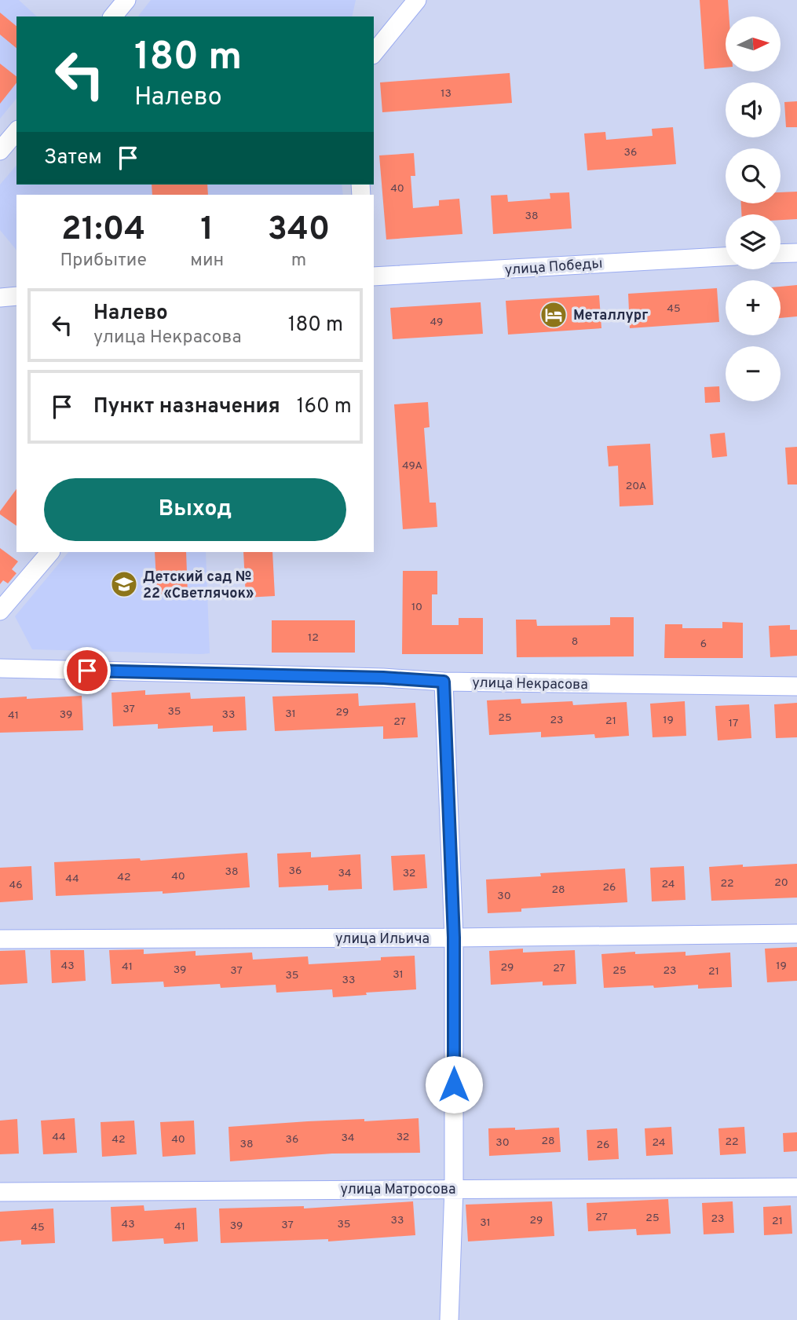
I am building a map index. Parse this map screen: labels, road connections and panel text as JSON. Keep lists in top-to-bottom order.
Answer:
{
  "streets": {
    "street": [
      "улица Победы",
      "улица Некрасова",
      "улица Ильича",
      "улица Матросова"
    ]
  },
  "places": {
    "hotel": ["Металлург"],
    "school or university": ["Детский сад № 22 «Светлячок»"]
  },
  "house_numbers": [
    "13",
    "36",
    "40",
    "38",
    "45",
    "49",
    "49А",
    "20А",
    "10",
    "12",
    "8",
    "6",
    "37",
    "35",
    "29",
    "31",
    "39",
    "33",
    "41",
    "25",
    "23",
    "19",
    "21",
    "27",
    "17",
    "36",
    "38",
    "34",
    "32",
    "40",
    "42",
    "44",
    "20",
    "22",
    "24",
    "46",
    "26",
    "28",
    "30",
    "43",
    "19",
    "41",
    "29",
    "27",
    "39",
    "37",
    "25",
    "23",
    "21",
    "31",
    "35",
    "33",
    "44",
    "32",
    "34",
    "42",
    "40",
    "36",
    "28",
    "22",
    "30",
    "24",
    "38",
    "26",
    "27",
    "25",
    "23",
    "33",
    "29",
    "21",
    "31",
    "43",
    "35",
    "37",
    "39",
    "41",
    "45"
  ],
  "north": "right",
  "page": {
    "map_buttons": ["+", "−"],
    "turn": ["180 m", "Налево"],
    "then": "Затем",
    "eta": [
      "21:04",
      "Прибытие",
      "1",
      "мин",
      "340",
      "m"
    ],
    "list": [
      {
        "name": "Налево",
        "note": "улица Некрасова",
        "value": "180 m"
      },
      {
        "name": "Пункт назначения",
        "value": "160 m"
      }
    ],
    "buttons": "Выход"
  }
}
